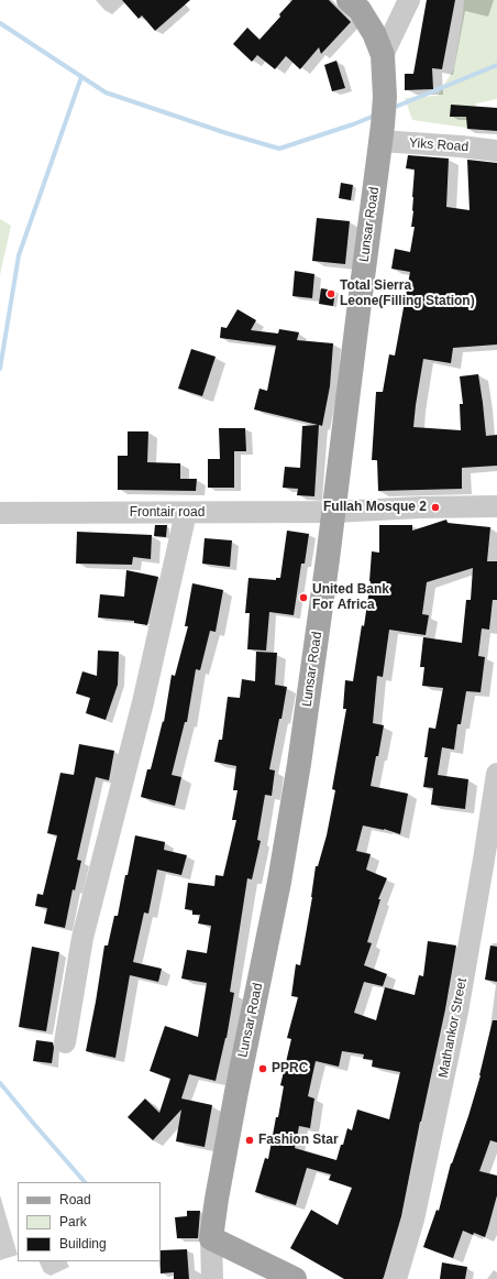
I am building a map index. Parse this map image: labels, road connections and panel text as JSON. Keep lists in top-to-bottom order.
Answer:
{
  "streets": {
    "main road": ["Lunsar Road"],
    "street": ["Yiks Road", "Frontair road", "Mathankor Street"]
  },
  "crossings": [
    ["Yiks Road", "Lunsar Road"],
    ["Lunsar Road", "Frontair road"]
  ],
  "places": [
    "Total Sierra Leone(Filling Station)",
    "Fullah Mosque 2",
    "United Bank For Africa",
    "PPRC",
    "Fashion Star"
  ],
  "legend": ["Road", "Park", "Building"]
}
